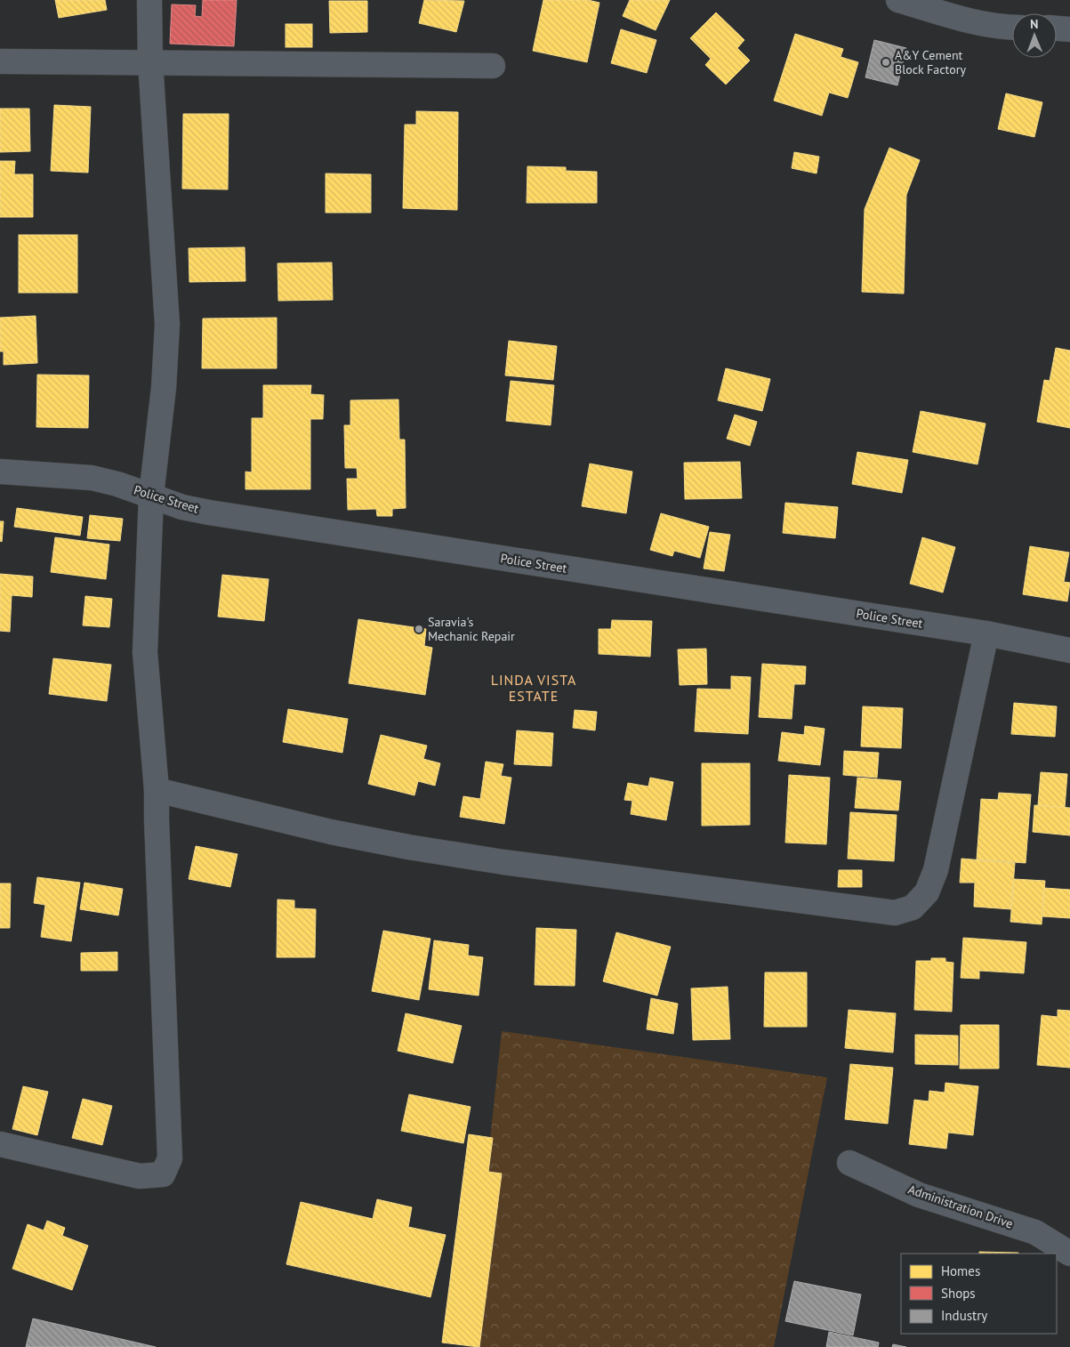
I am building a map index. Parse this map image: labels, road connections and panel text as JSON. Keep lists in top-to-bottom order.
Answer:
{
  "streets": {
    "street": ["Police Street", "Administration Drive"]
  },
  "districts": ["LINDA VISTA ESTATE"],
  "places": ["A&Y Cement Block Factory", "Saravia's Mechanic Repair"],
  "legend": ["Homes", "Shops", "Industry"],
  "north": "top"
}
